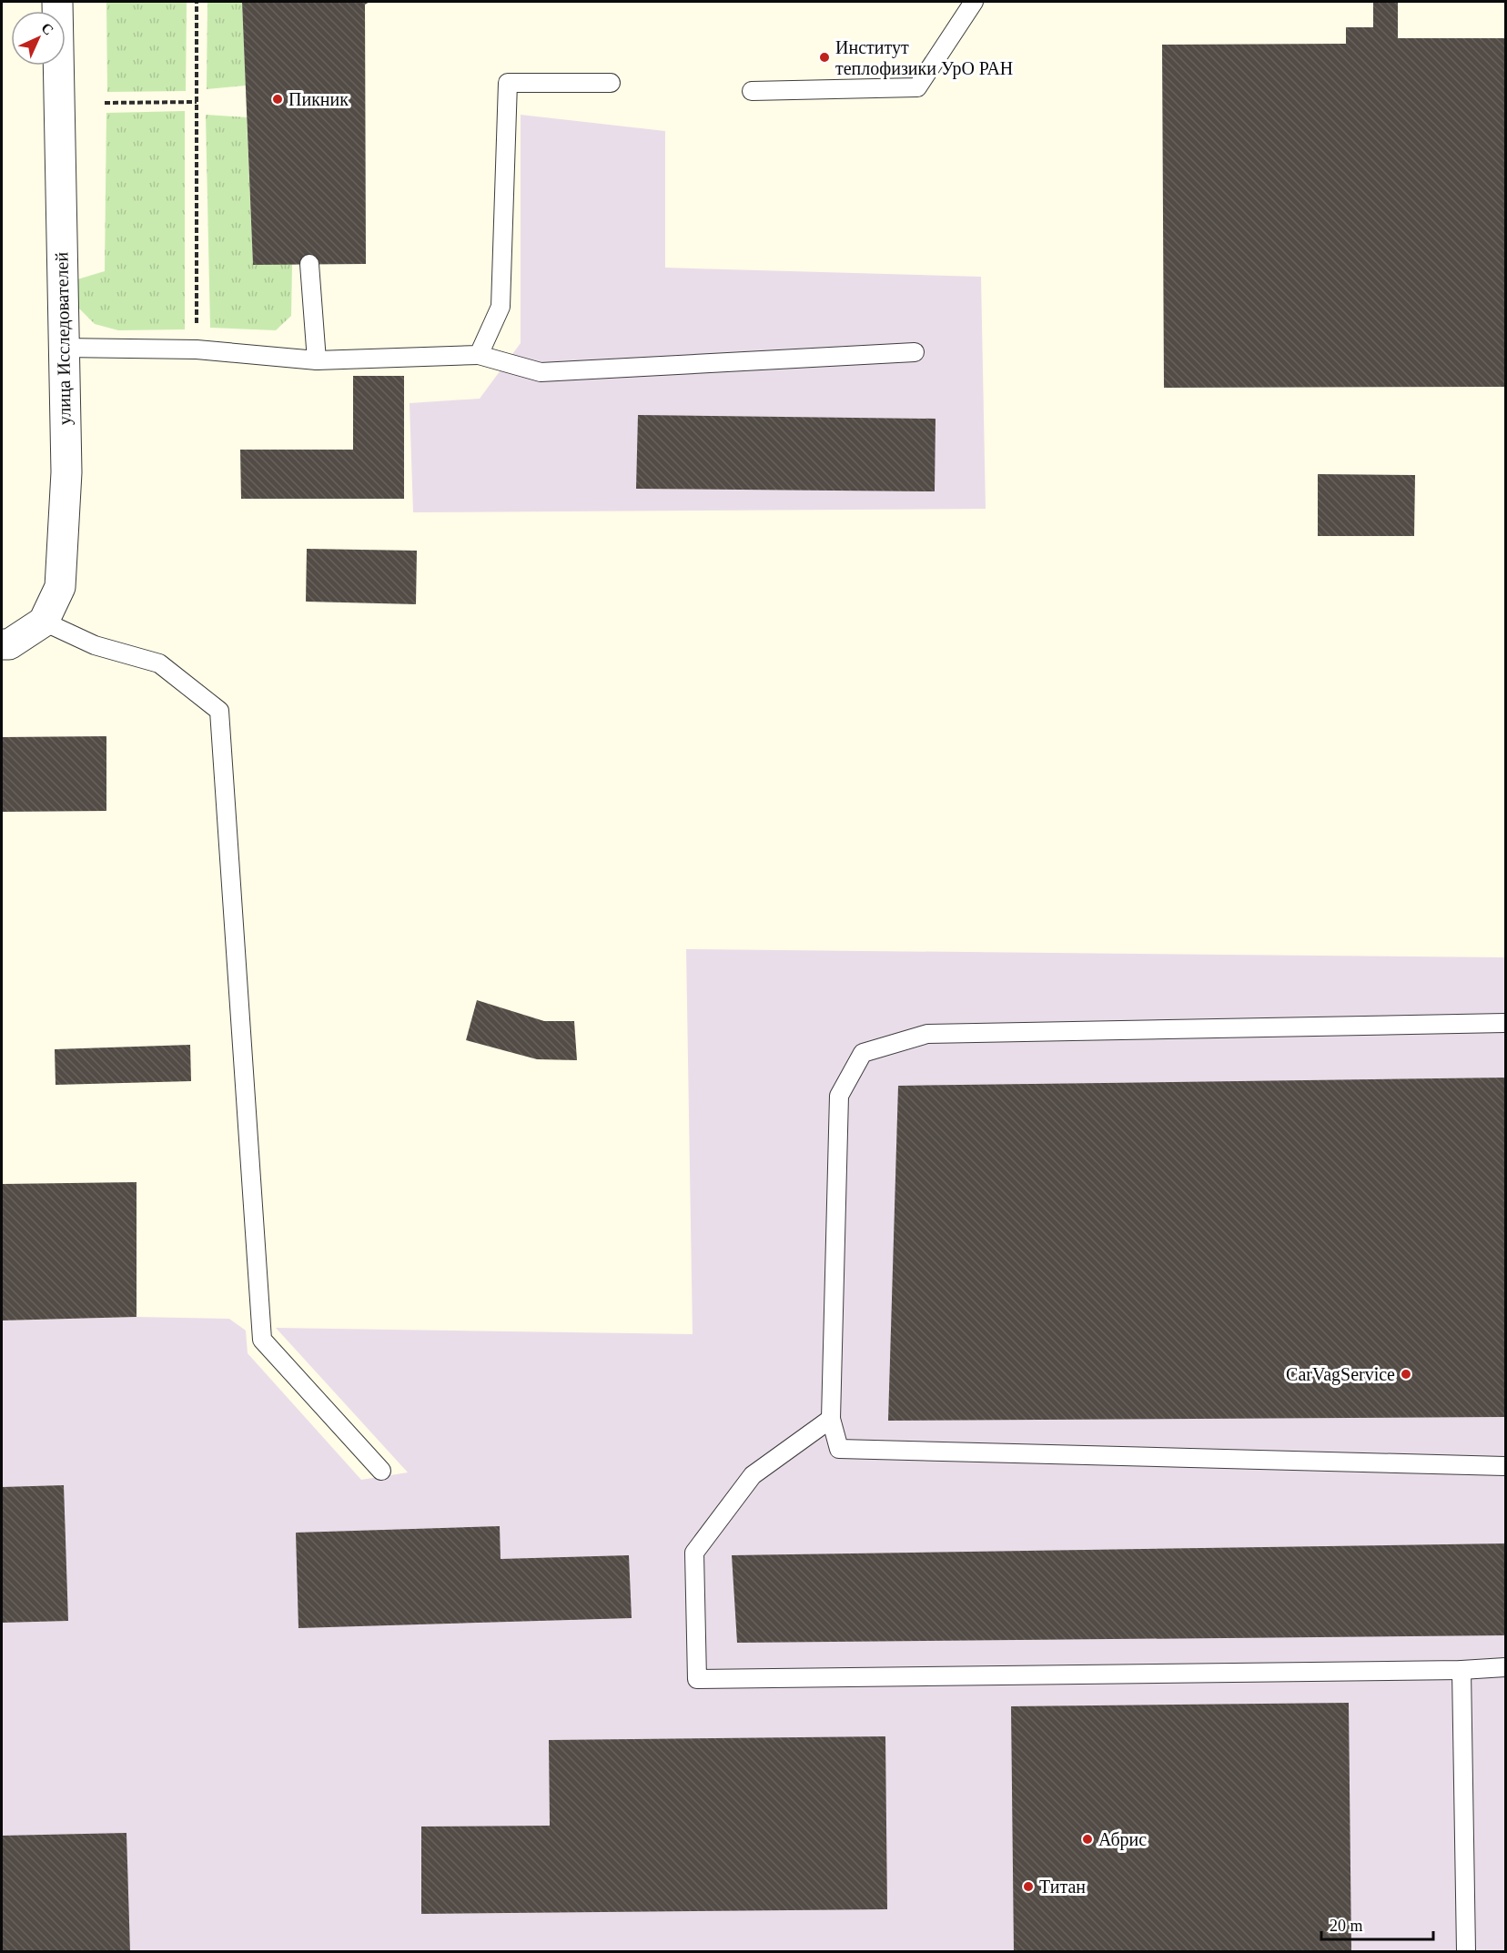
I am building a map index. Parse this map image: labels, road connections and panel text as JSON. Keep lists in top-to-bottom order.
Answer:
{
  "streets": {
    "street": ["улица Исследователей"]
  },
  "places": [
    "Институт теплофизики УрО РАН",
    "Пикник",
    "CarVagService",
    "Абрис",
    "Титан"
  ],
  "scale_bar": "20 m",
  "north": "top right"
}
